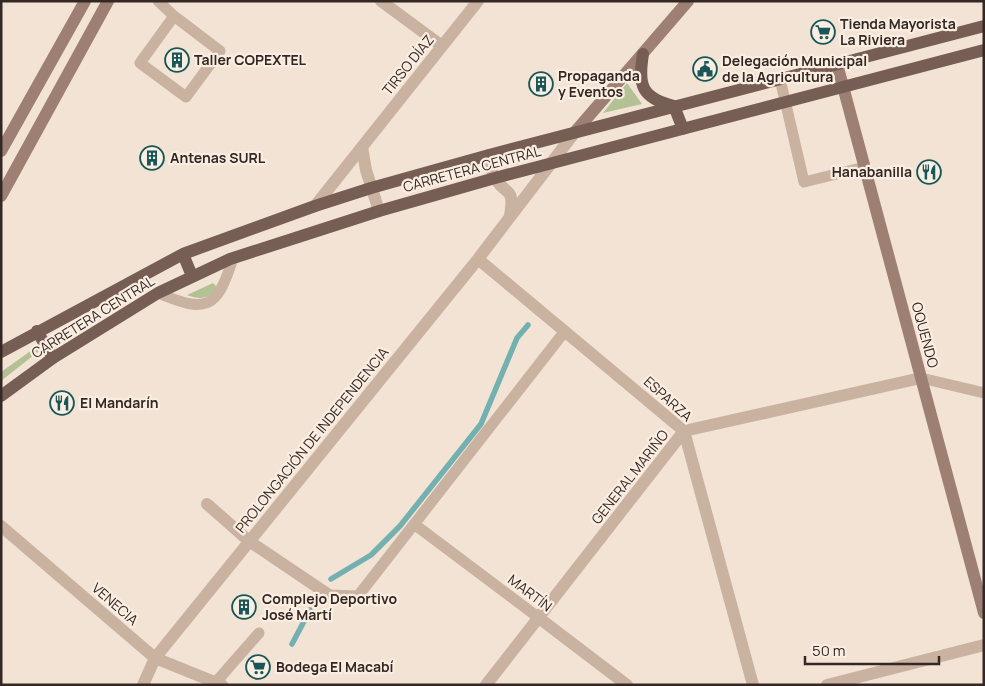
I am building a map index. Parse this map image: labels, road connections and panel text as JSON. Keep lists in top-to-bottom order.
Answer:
{
  "streets": {
    "main road": ["CARRETERA CENTRAL"],
    "street": [
      "TIRSO DÍAZ",
      "OQUENDO",
      "ESPARZA",
      "PROLONGACIÓN DE INDEPENDENCIA",
      "GENERAL MARIÑO",
      "MARTÍN",
      "VENECIA"
    ]
  },
  "crossings": [
    ["TIRSO DÍAZ", "CARRETERA CENTRAL"],
    ["CARRETERA CENTRAL", "OQUENDO"],
    ["CARRETERA CENTRAL", "PROLONGACIÓN DE INDEPENDENCIA"],
    ["OQUENDO", "GENERAL MARIÑO"],
    ["ESPARZA", "PROLONGACIÓN DE INDEPENDENCIA"],
    ["ESPARZA", "GENERAL MARIÑO"],
    ["PROLONGACIÓN DE INDEPENDENCIA", "VENECIA"],
    ["GENERAL MARIÑO", "MARTÍN"]
  ],
  "places": {
    "supermarket": ["Tienda Mayorista La Riviera", "Bodega El Macabí"],
    "building": [
      "Taller COPEXTEL",
      "Propaganda y Eventos",
      "Antenas SURL",
      "Complejo Deportivo José Martí"
    ],
    "public building": ["Delegación Municipal de la Agricultura"],
    "restaurant": ["Hanabanilla", "El Mandarín"]
  },
  "scale_bar": "50 m"
}
